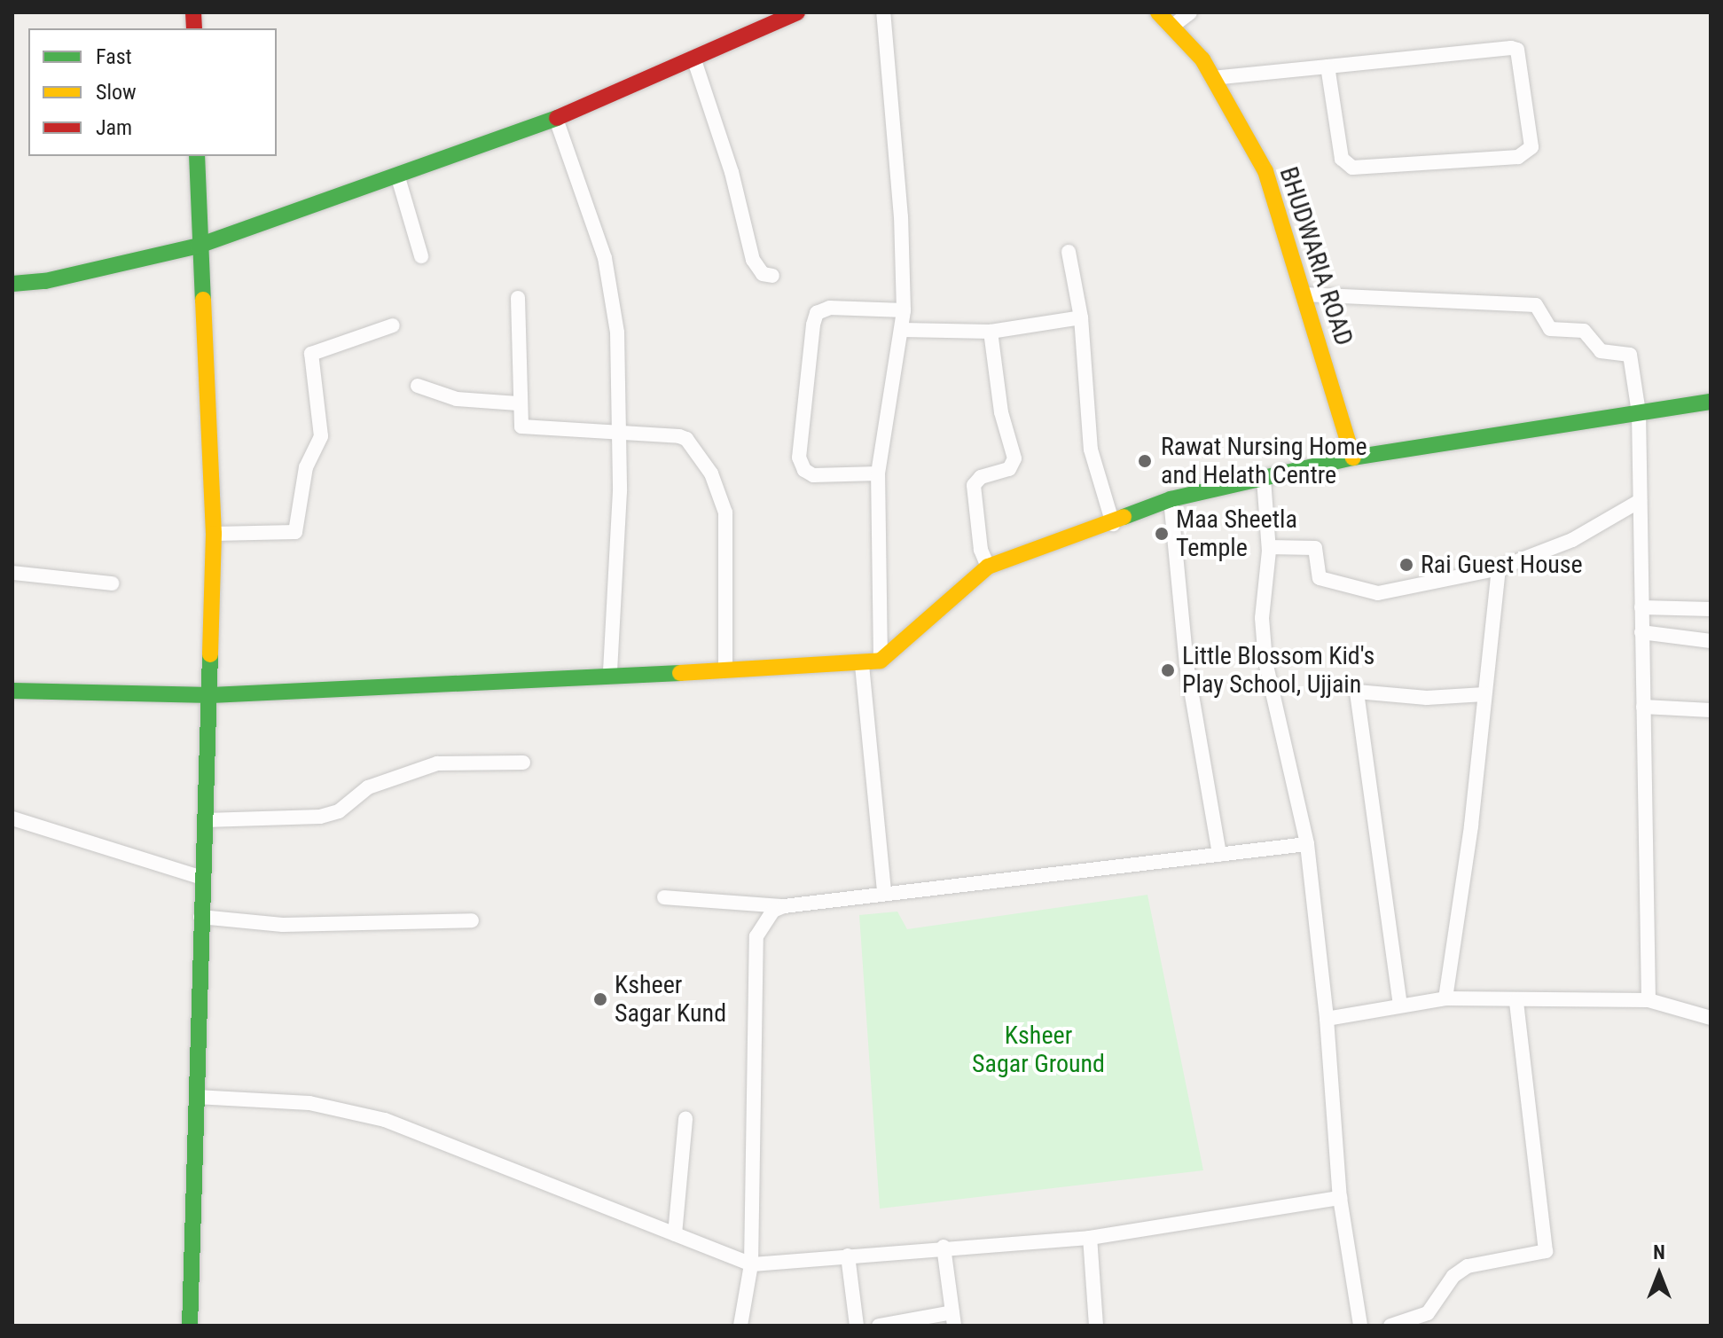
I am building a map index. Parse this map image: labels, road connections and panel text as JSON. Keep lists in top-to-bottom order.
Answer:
{
  "streets": {
    "street": ["BHUDWARIA ROAD"]
  },
  "parks": ["Ksheer Sagar Ground"],
  "places": [
    "Rawat Nursing Home and Helath Centre",
    "Maa Sheetla Temple",
    "Rai Guest House",
    "Little Blossom Kid's Play School, Ujjain",
    "Ksheer Sagar Kund"
  ],
  "legend": ["Fast", "Slow", "Jam"],
  "north": "top"
}
